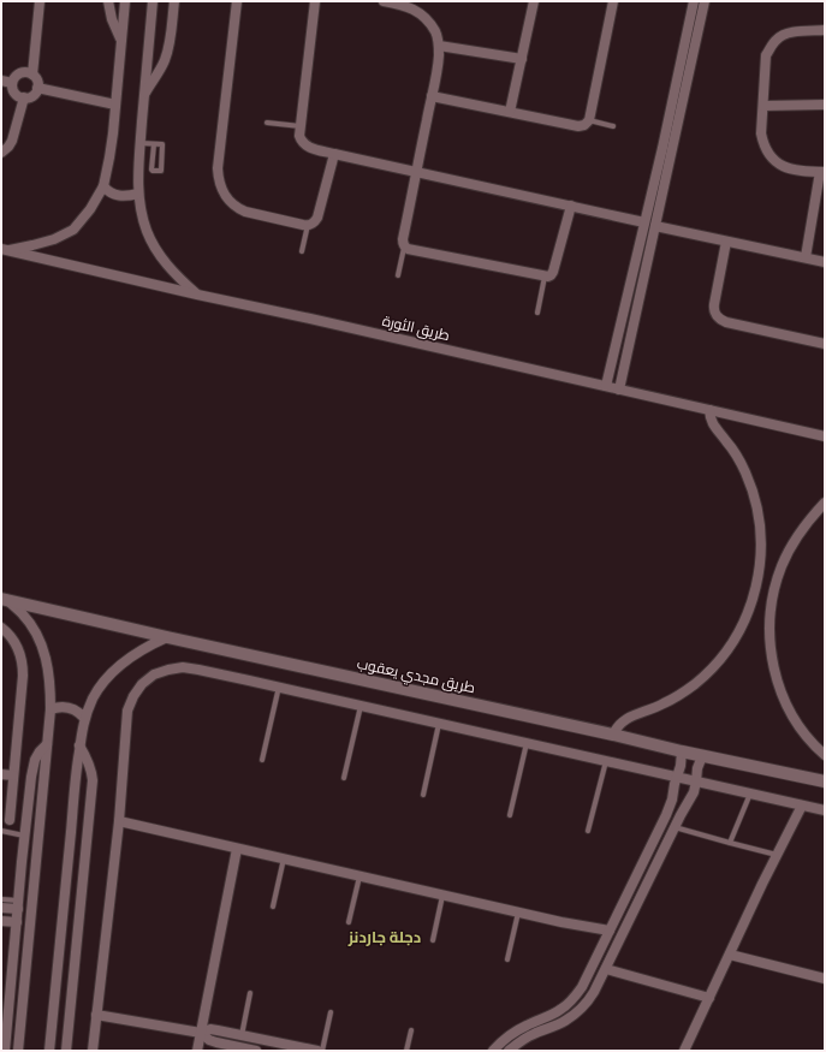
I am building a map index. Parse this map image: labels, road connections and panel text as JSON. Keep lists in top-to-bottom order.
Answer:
{
  "streets": {
    "street": ["طريق الثورة", "طريق مجدي يعقوب"]
  },
  "districts": ["دجلة جاردنز"]
}
